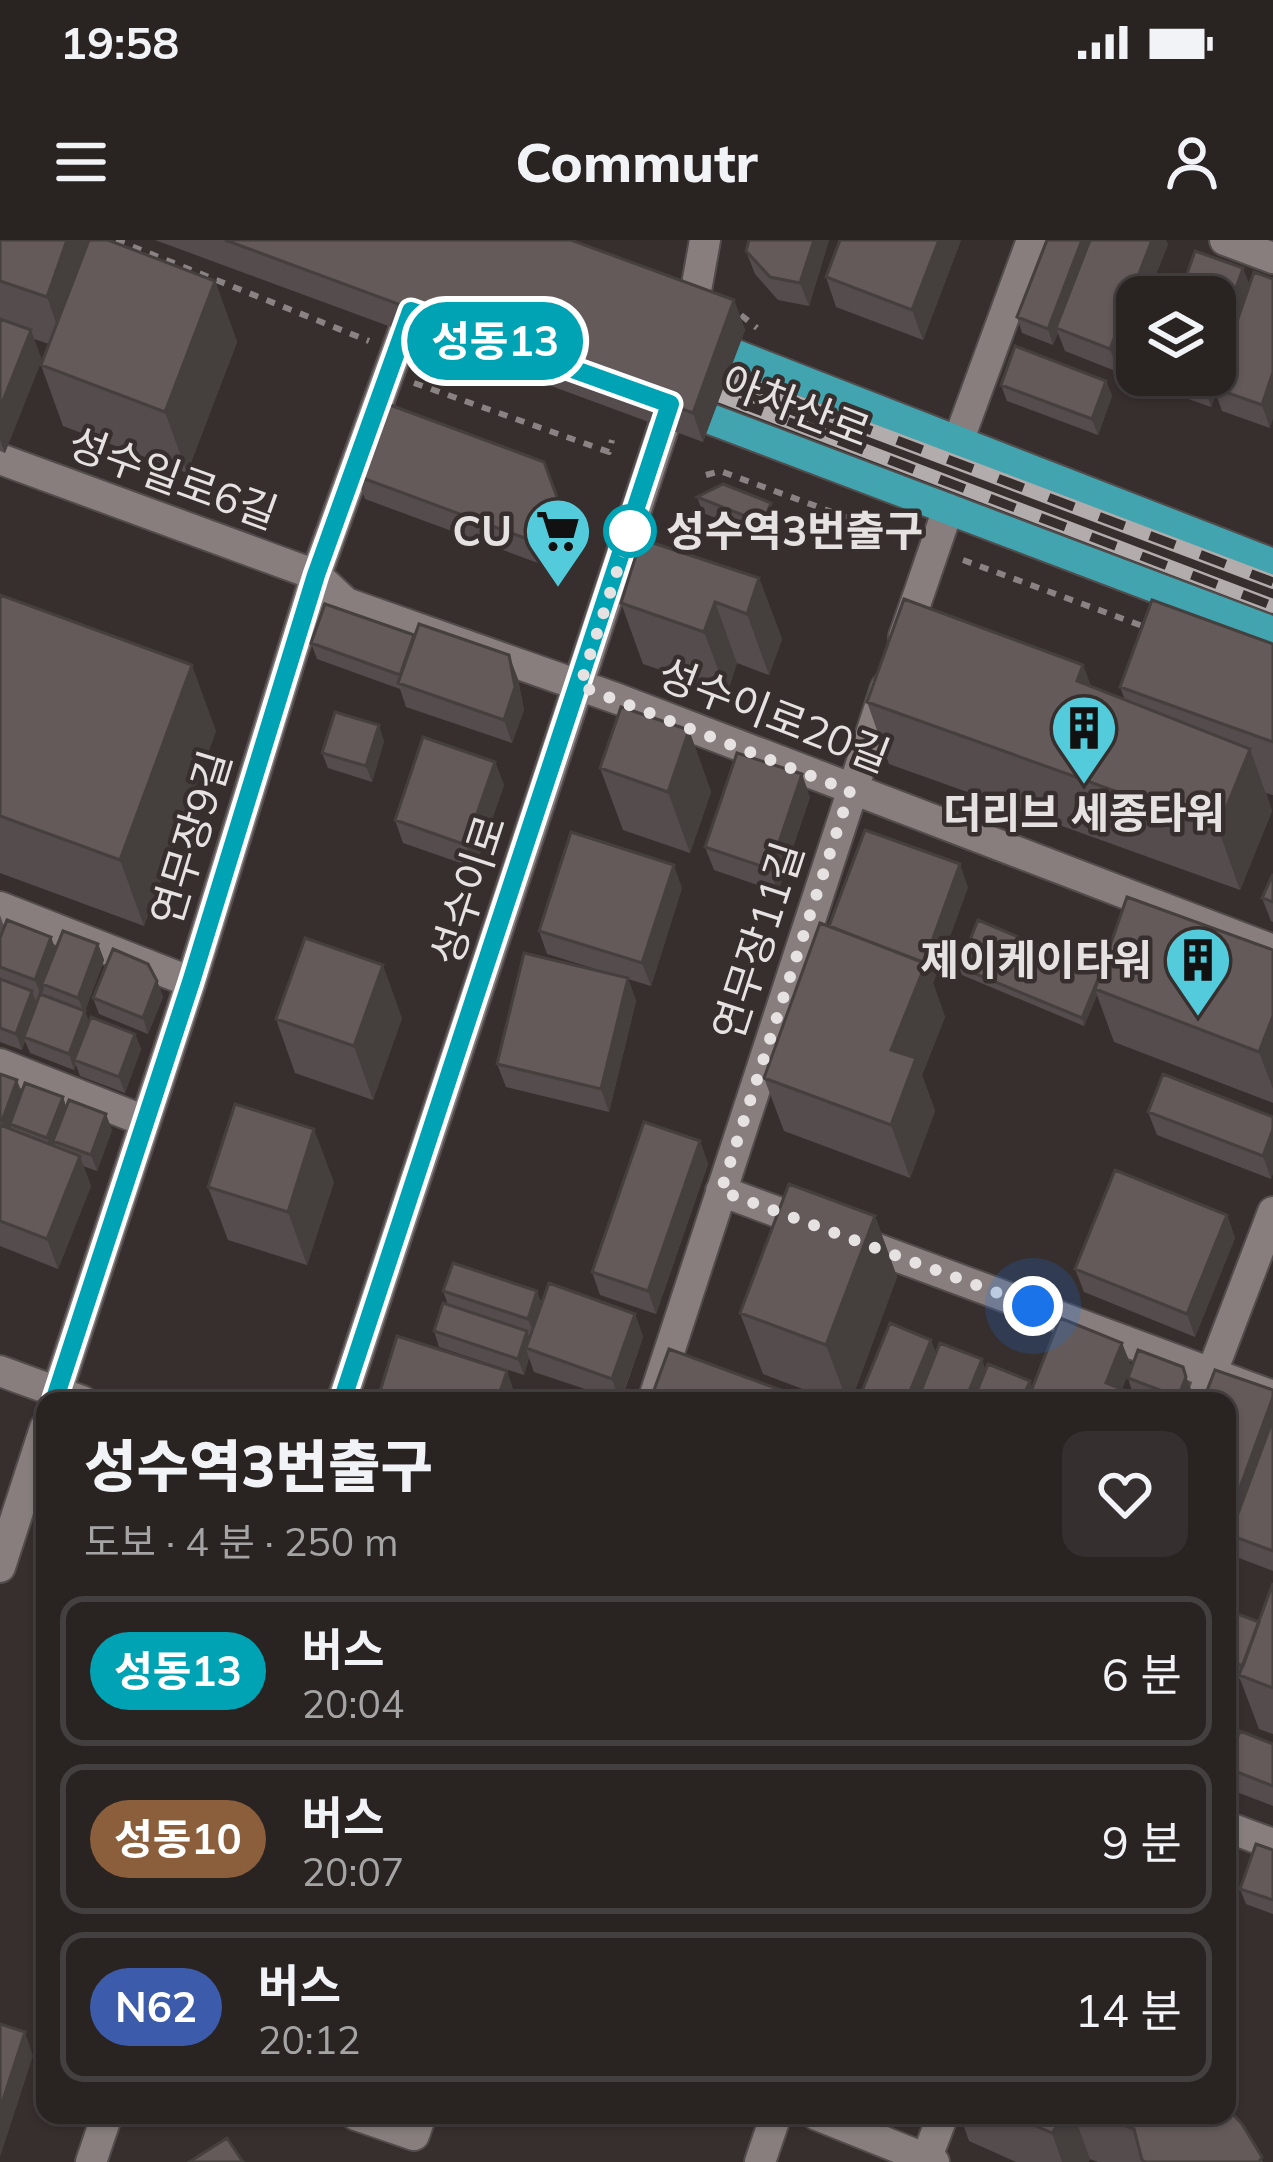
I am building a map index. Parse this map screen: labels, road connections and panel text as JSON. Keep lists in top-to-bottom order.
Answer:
{
  "streets": {
    "main road": ["아차산로"],
    "street": [
      "성수일로6길",
      "성수이로20길",
      "연무장9길",
      "성수이로",
      "연무장11길"
    ]
  },
  "crossings": [
    ["아차산로", "성수이로"],
    ["아차산로", "연무장11길"],
    ["성수일로6길", "성수이로20길"],
    ["성수일로6길", "연무장9길"],
    ["성수일로6길", "성수이로"],
    ["성수이로20길", "성수이로"],
    ["성수이로20길", "연무장11길"]
  ],
  "places": {
    "other": ["성수역3번출구"],
    "supermarket": ["CU"],
    "building": ["더리브 세종타워", "제이케이타워"]
  },
  "lines": ["bus line 성동13"],
  "page": {
    "status": "19:58",
    "header": "Commutr",
    "on_map": "성동13",
    "heading": ["성수역3번출구", "도보 · 4 분 · 250 m"],
    "list": [
      {
        "mark": "성동13",
        "name": "버스",
        "note": "20:04",
        "value": "6 분"
      },
      {
        "mark": "성동10",
        "name": "버스",
        "note": "20:07",
        "value": "9 분"
      },
      {
        "mark": "N62",
        "name": "버스",
        "note": "20:12",
        "value": "14 분"
      }
    ]
  }
}
